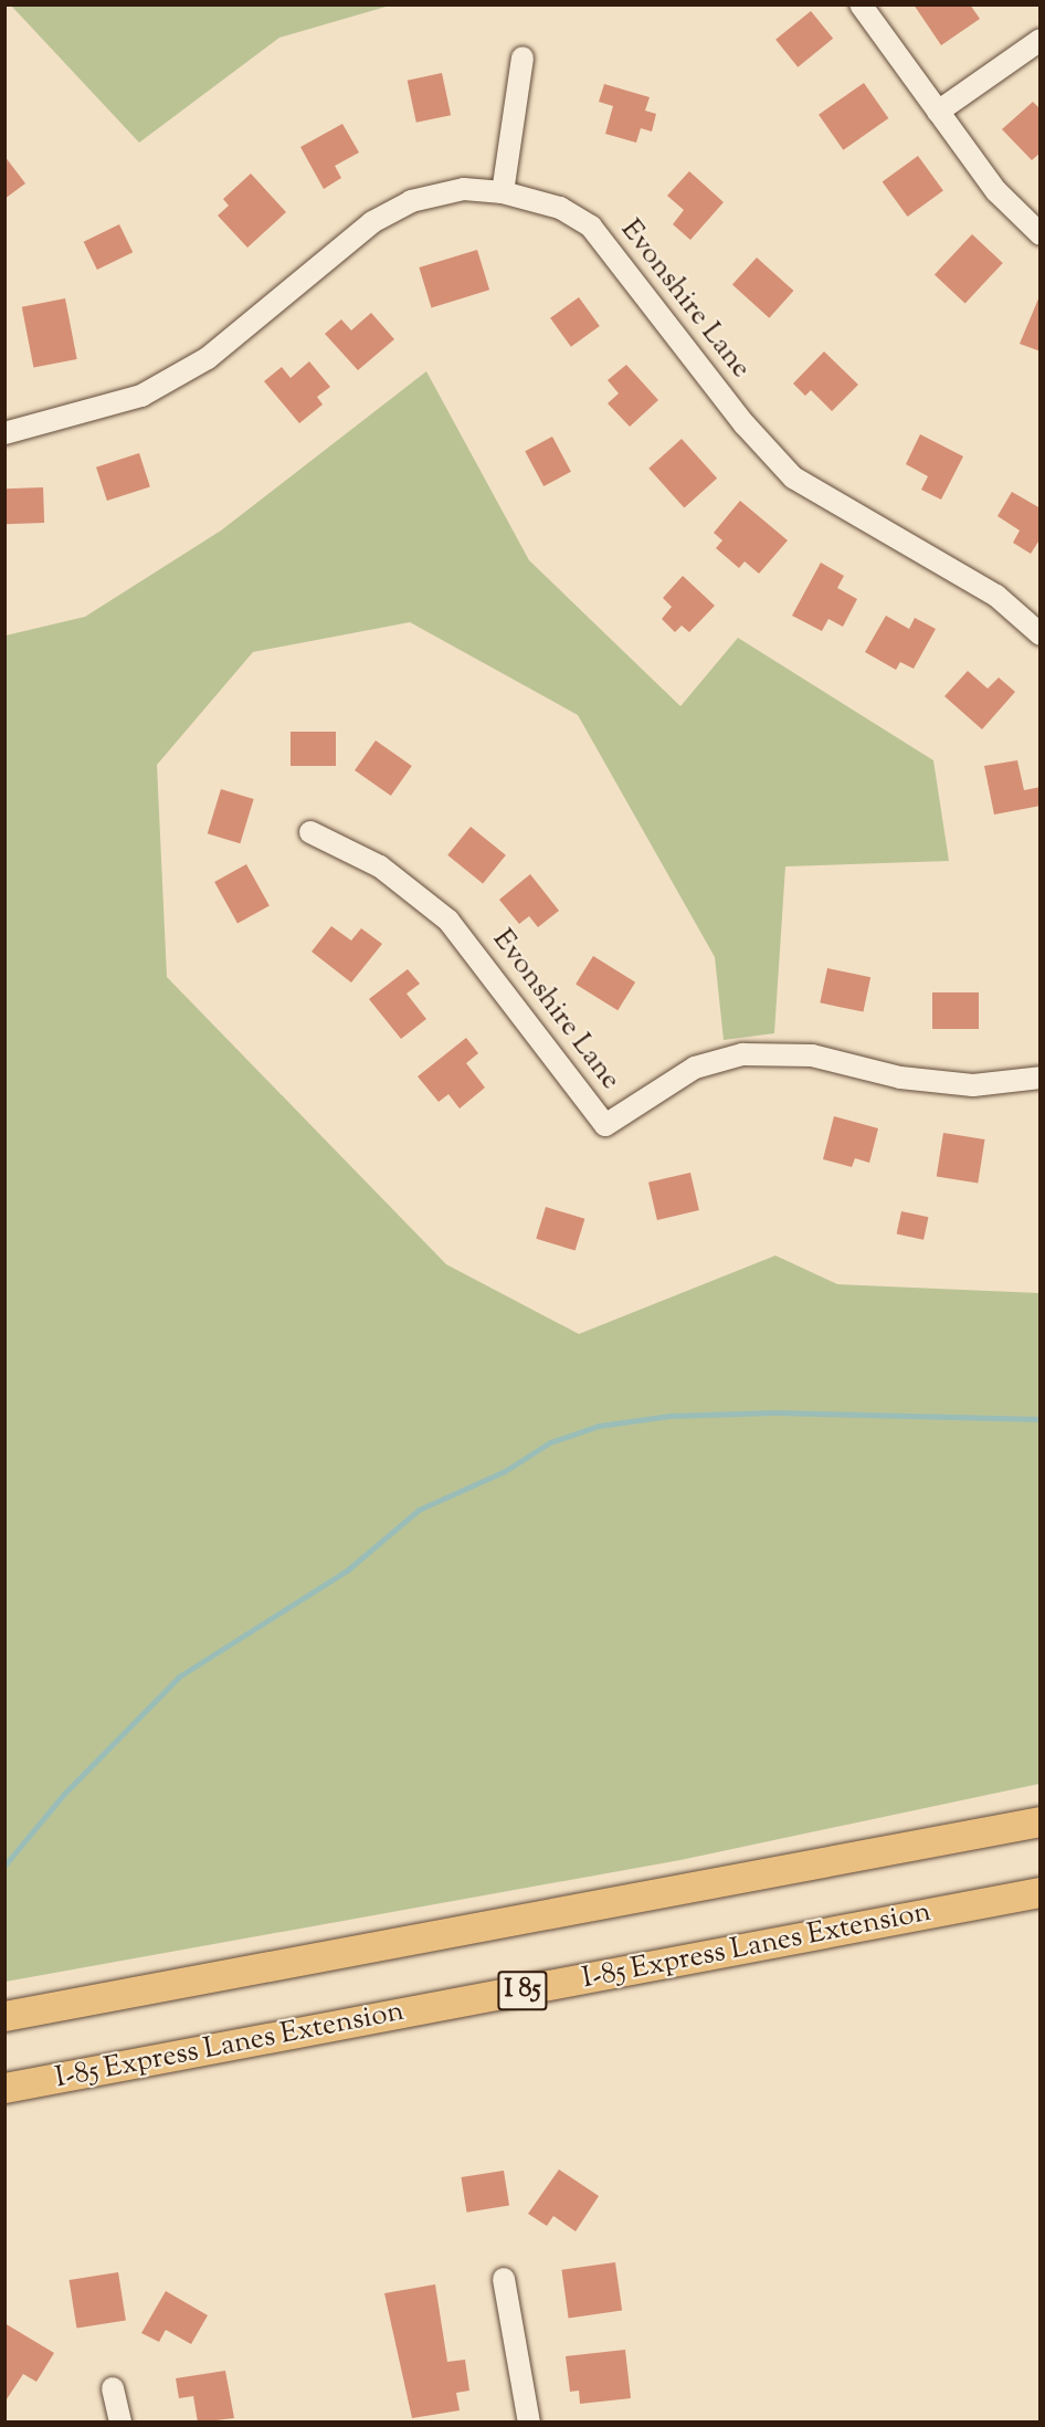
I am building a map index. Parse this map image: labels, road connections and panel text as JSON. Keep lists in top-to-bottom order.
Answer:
{
  "streets": {
    "highway": ["I-85 Express Lanes Extension", "I 85"],
    "street": ["Evonshire Lane"]
  }
}
